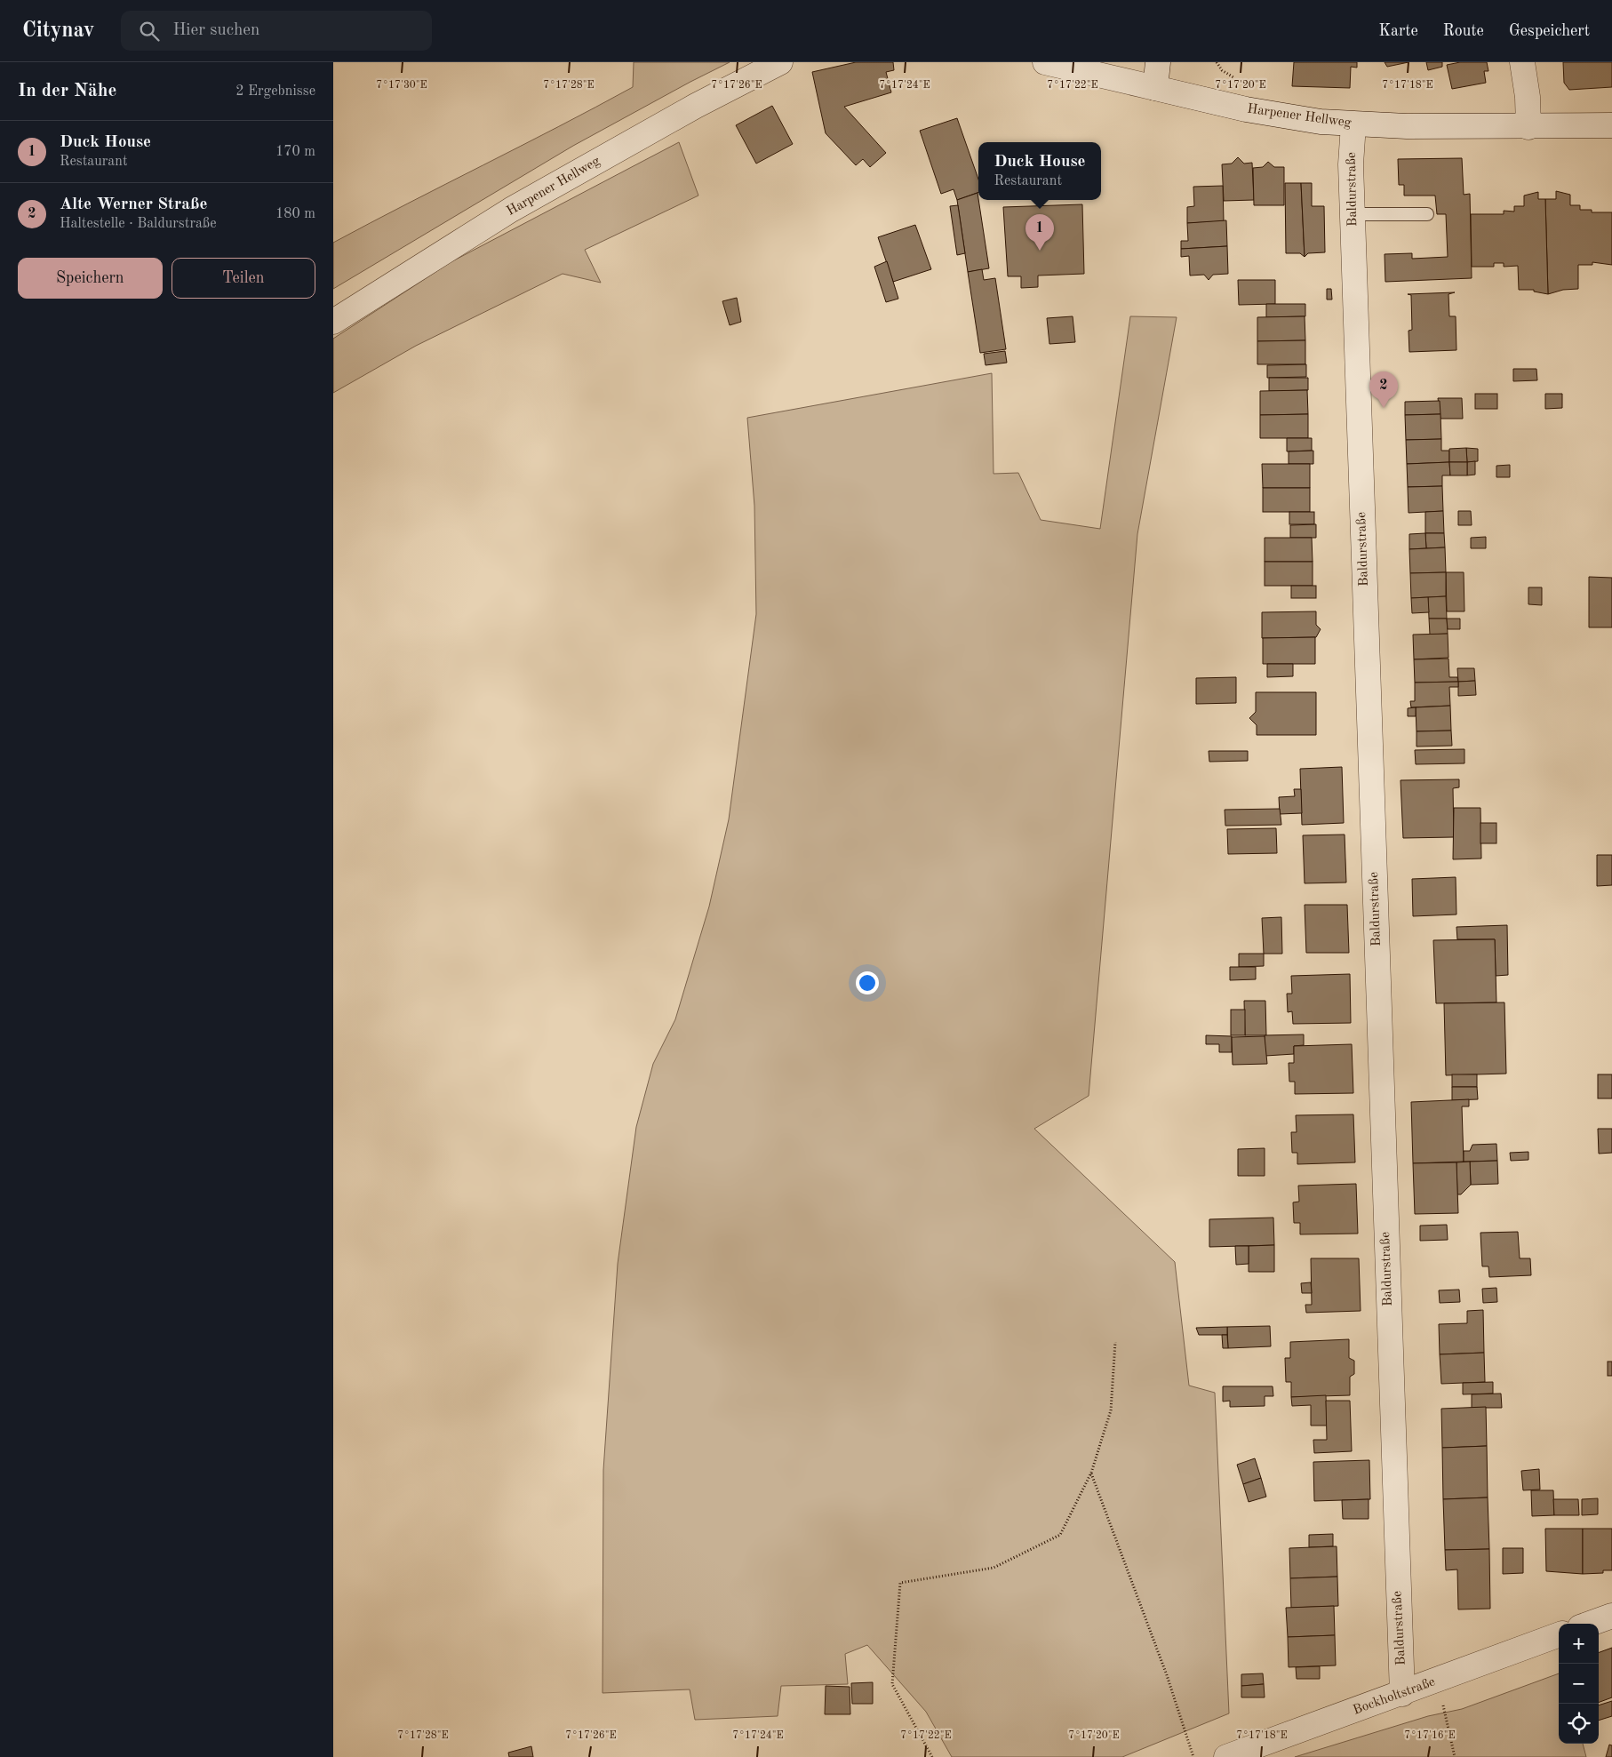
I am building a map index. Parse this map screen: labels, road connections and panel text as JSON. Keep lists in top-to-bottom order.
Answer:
{
  "streets": {
    "street": ["Harpener Hellweg", "Baldurstraße", "Bockholtstraße"]
  },
  "crossings": [
    ["Harpener Hellweg", "Baldurstraße"],
    ["Baldurstraße", "Bockholtstraße"]
  ],
  "page": {
    "header": "Citynav",
    "search": "Hier suchen",
    "nav": ["Karte", "Route", "Gespeichert"],
    "heading": ["In der Nähe", "2 Ergebnisse"],
    "list": [
      {
        "mark": "1",
        "name": "Duck House",
        "note": "Restaurant",
        "value": "170 m"
      },
      {
        "mark": "2",
        "name": "Alte Werner Straße",
        "note": "Haltestelle · Baldurstraße",
        "value": "180 m"
      }
    ],
    "popup": ["Duck House", "Restaurant"],
    "pins": ["1", "2"],
    "buttons": ["Speichern", "Teilen"],
    "map_buttons": ["+", "−"]
  },
  "coordinates": [
    "7°17'30\"E",
    "7°17'28\"E",
    "7°17'26\"E",
    "7°17'24\"E",
    "7°17'22\"E",
    "7°17'20\"E",
    "7°17'18\"E",
    "7°17'16\"E"
  ]
}
